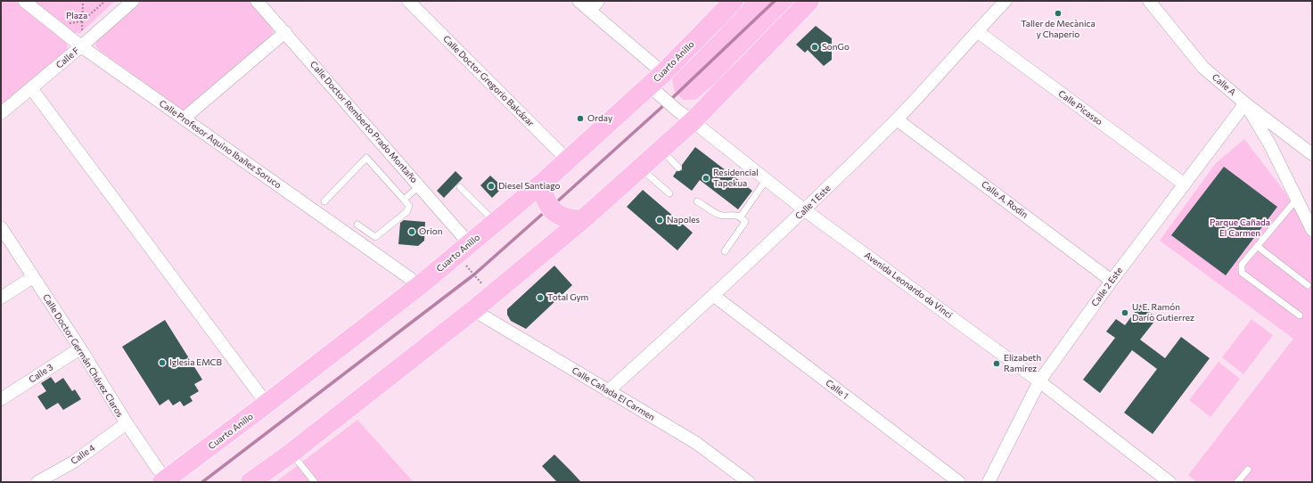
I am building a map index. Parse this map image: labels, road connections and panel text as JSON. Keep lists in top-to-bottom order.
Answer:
{
  "streets": {
    "highway": ["Cuarto Anillo"],
    "street": [
      "Calle F",
      "Calle Doctor Gregorio Balcázar",
      "Calle A",
      "Calle Picasso",
      "Calle Doctor Remberto Prado Montaño",
      "Calle Profesor Aquino Ibañez Soruco",
      "Calle A. Rodin",
      "Calle 1 Este",
      "Avenida Leonardo da Vinci",
      "Calle 2 Este",
      "Calle Doctor Germán Chávez Claros",
      "Calle 3",
      "Calle 1",
      "Calle Cañada El Carmen",
      "Calle 4"
    ]
  },
  "crossings": [
    ["Calle F", "Calle Profesor Aquino Ibañez Soruco"],
    ["Cuarto Anillo", "Calle Doctor Gregorio Balcázar"],
    ["Cuarto Anillo", "Calle Doctor Remberto Prado Montaño"],
    ["Cuarto Anillo", "Calle Profesor Aquino Ibañez Soruco"],
    ["Cuarto Anillo", "Avenida Leonardo da Vinci"],
    ["Cuarto Anillo", "Calle Doctor Germán Chávez Claros"],
    ["Calle A", "Calle 2 Este"],
    ["Calle Picasso", "Calle 1 Este"],
    ["Calle Picasso", "Calle 2 Este"],
    ["Calle A. Rodin", "Calle 1 Este"],
    ["Calle A. Rodin", "Calle 2 Este"],
    ["Calle 1 Este", "Avenida Leonardo da Vinci"],
    ["Calle 1 Este", "Calle 1"],
    ["Calle 1 Este", "Calle Cañada El Carmen"],
    ["Avenida Leonardo da Vinci", "Calle 2 Este"],
    ["Calle Doctor Germán Chávez Claros", "Calle 3"],
    ["Calle Doctor Germán Chávez Claros", "Calle 4"]
  ],
  "parks": ["Plaza", "Parque Cañada El Carmen"],
  "places": [
    "Taller de Mecànica y Chaperio",
    "SonGo",
    "Orday",
    "Residencial Tapekua",
    "Diesel Santiago",
    "Napoles",
    "Orion",
    "Total Gym",
    "U. E. Ramón Darío Gutierrez",
    "Iglesia EMCB",
    "Elizabeth Ramirez"
  ]
}
